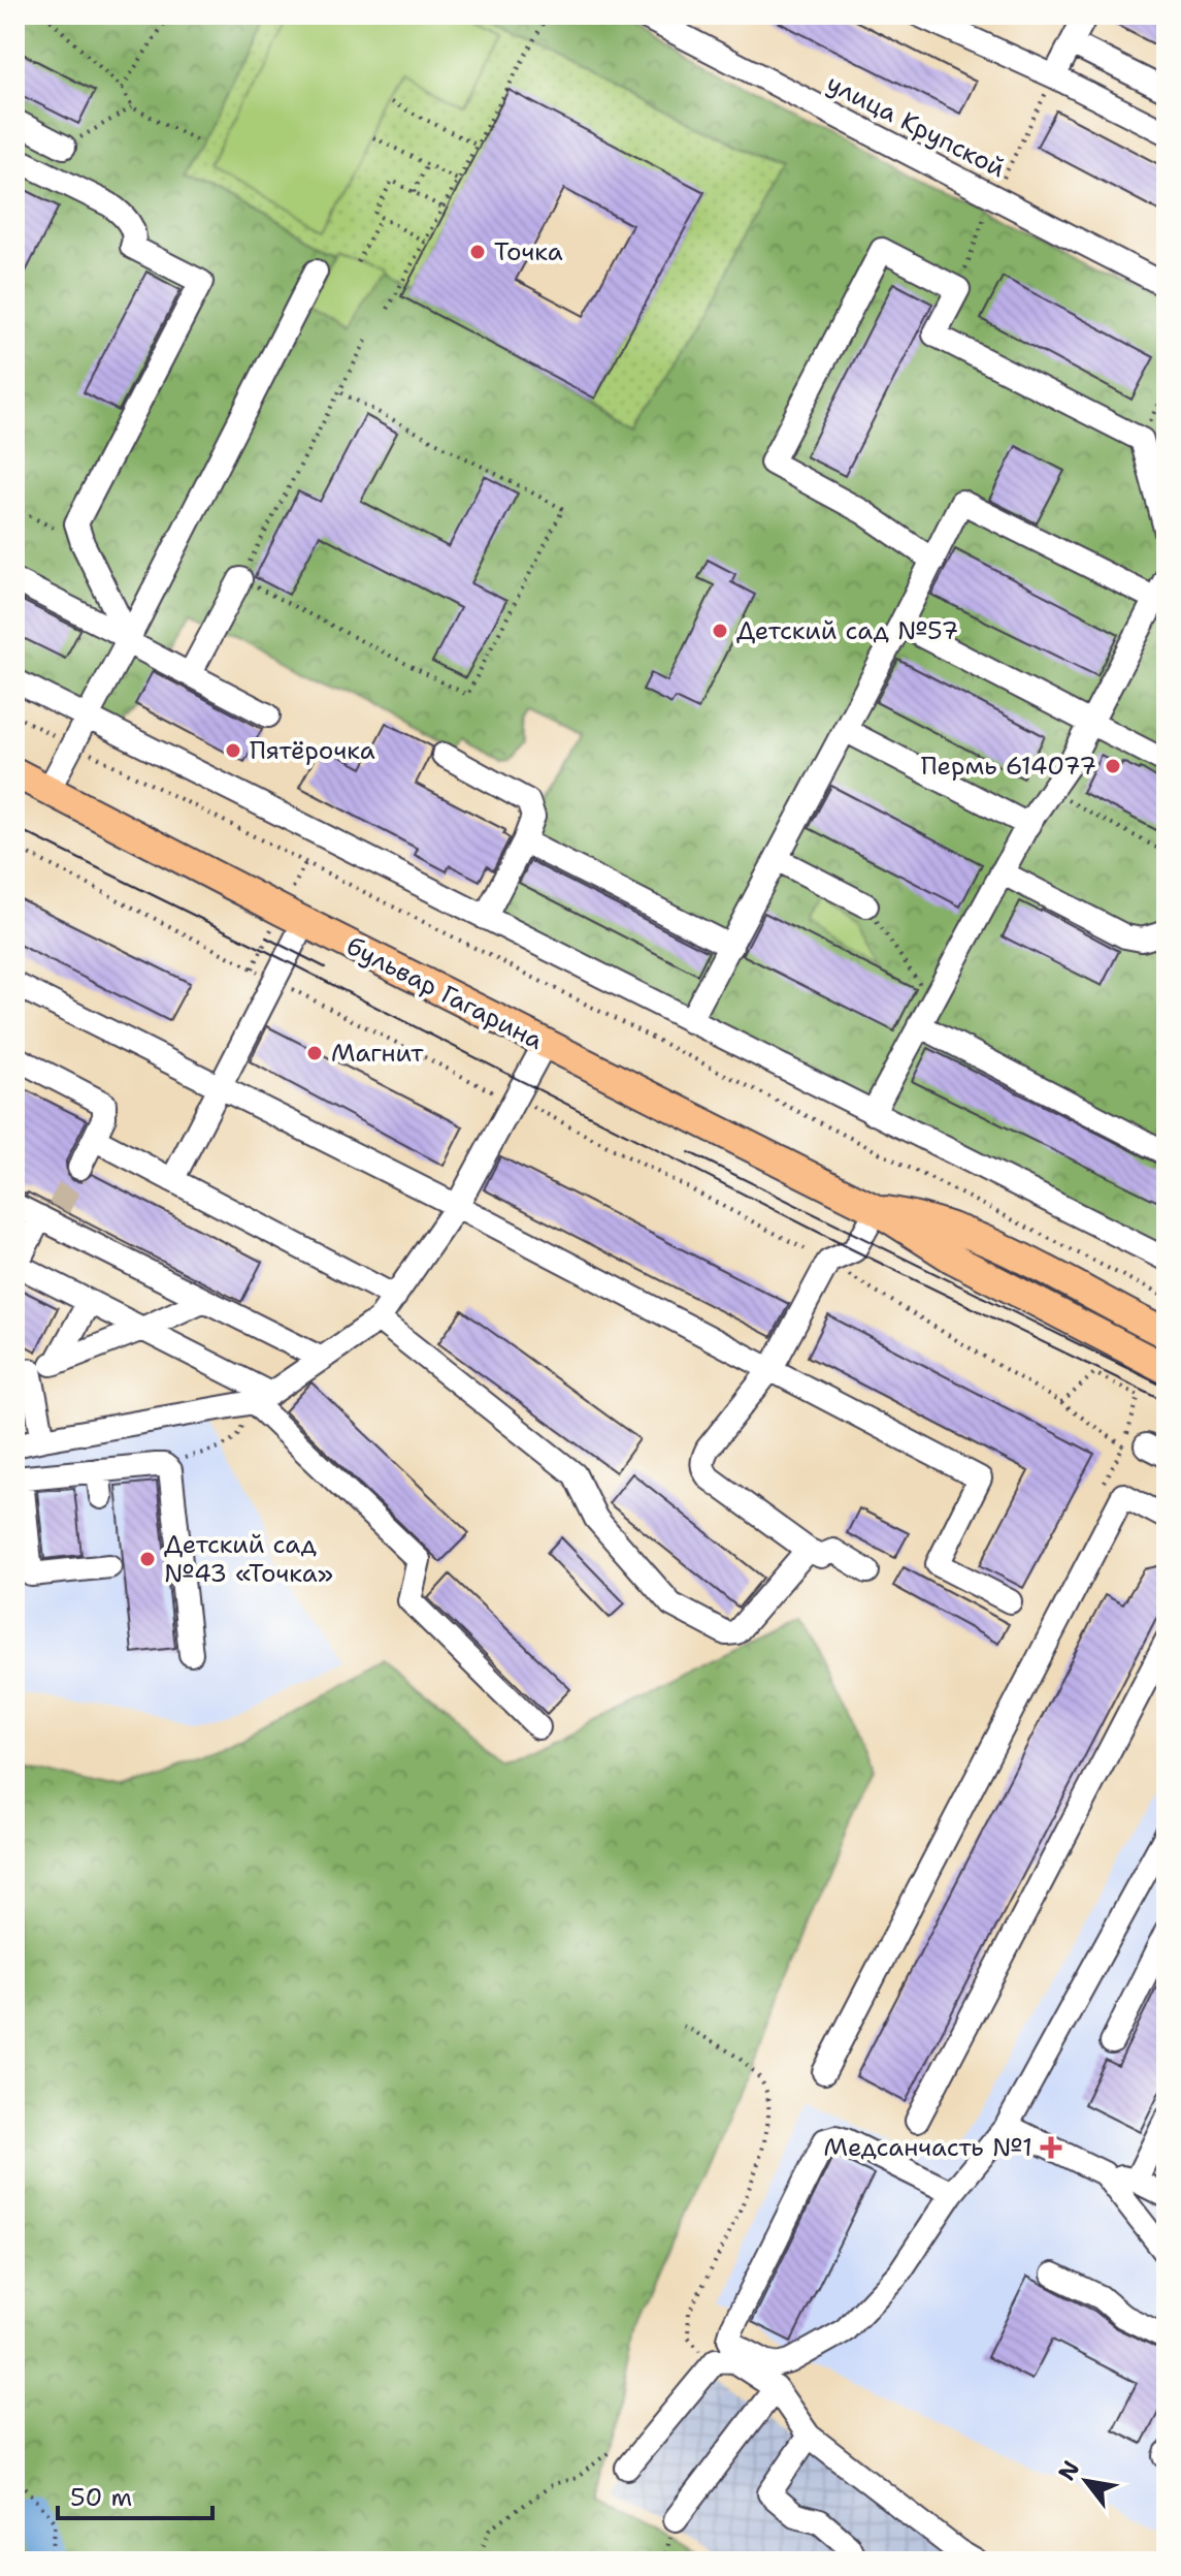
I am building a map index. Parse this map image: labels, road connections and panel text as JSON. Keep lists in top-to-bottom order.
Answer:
{
  "streets": {
    "main road": ["бульвар Гагарина"],
    "street": ["улица Крупской"]
  },
  "places": {
    "other": [
      "Точка",
      "Детский сад №57",
      "Пятёрочка",
      "Пермь 614077",
      "Магнит",
      "Детский сад №43 «Точка»"
    ],
    "health": ["Медсанчасть №1"]
  },
  "scale_bar": "50 m",
  "north": "top left"
}
